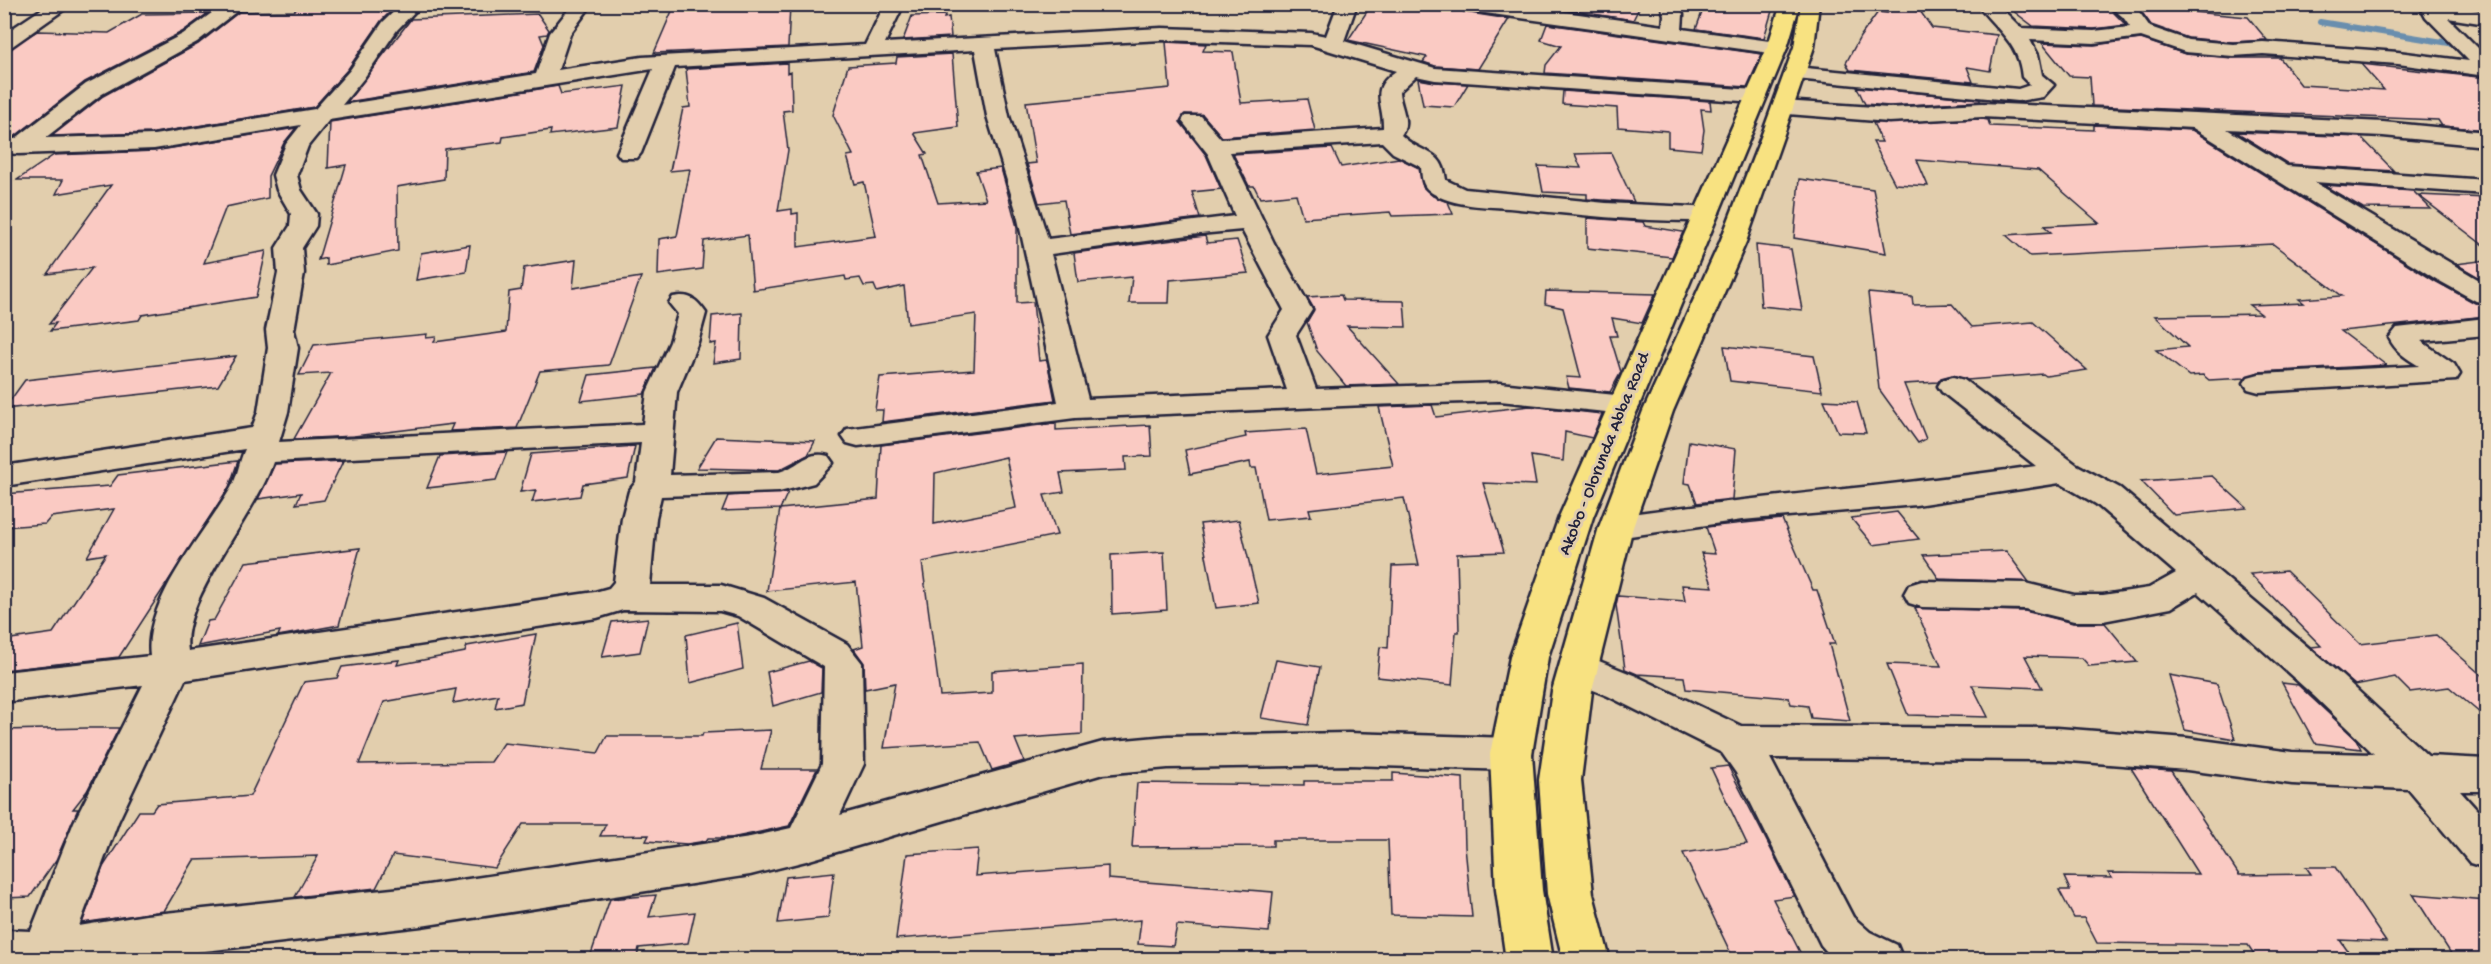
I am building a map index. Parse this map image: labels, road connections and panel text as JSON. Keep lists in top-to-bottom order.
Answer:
{
  "streets": {
    "main road": ["Akobo - Olorunda Abba Road"]
  }
}
